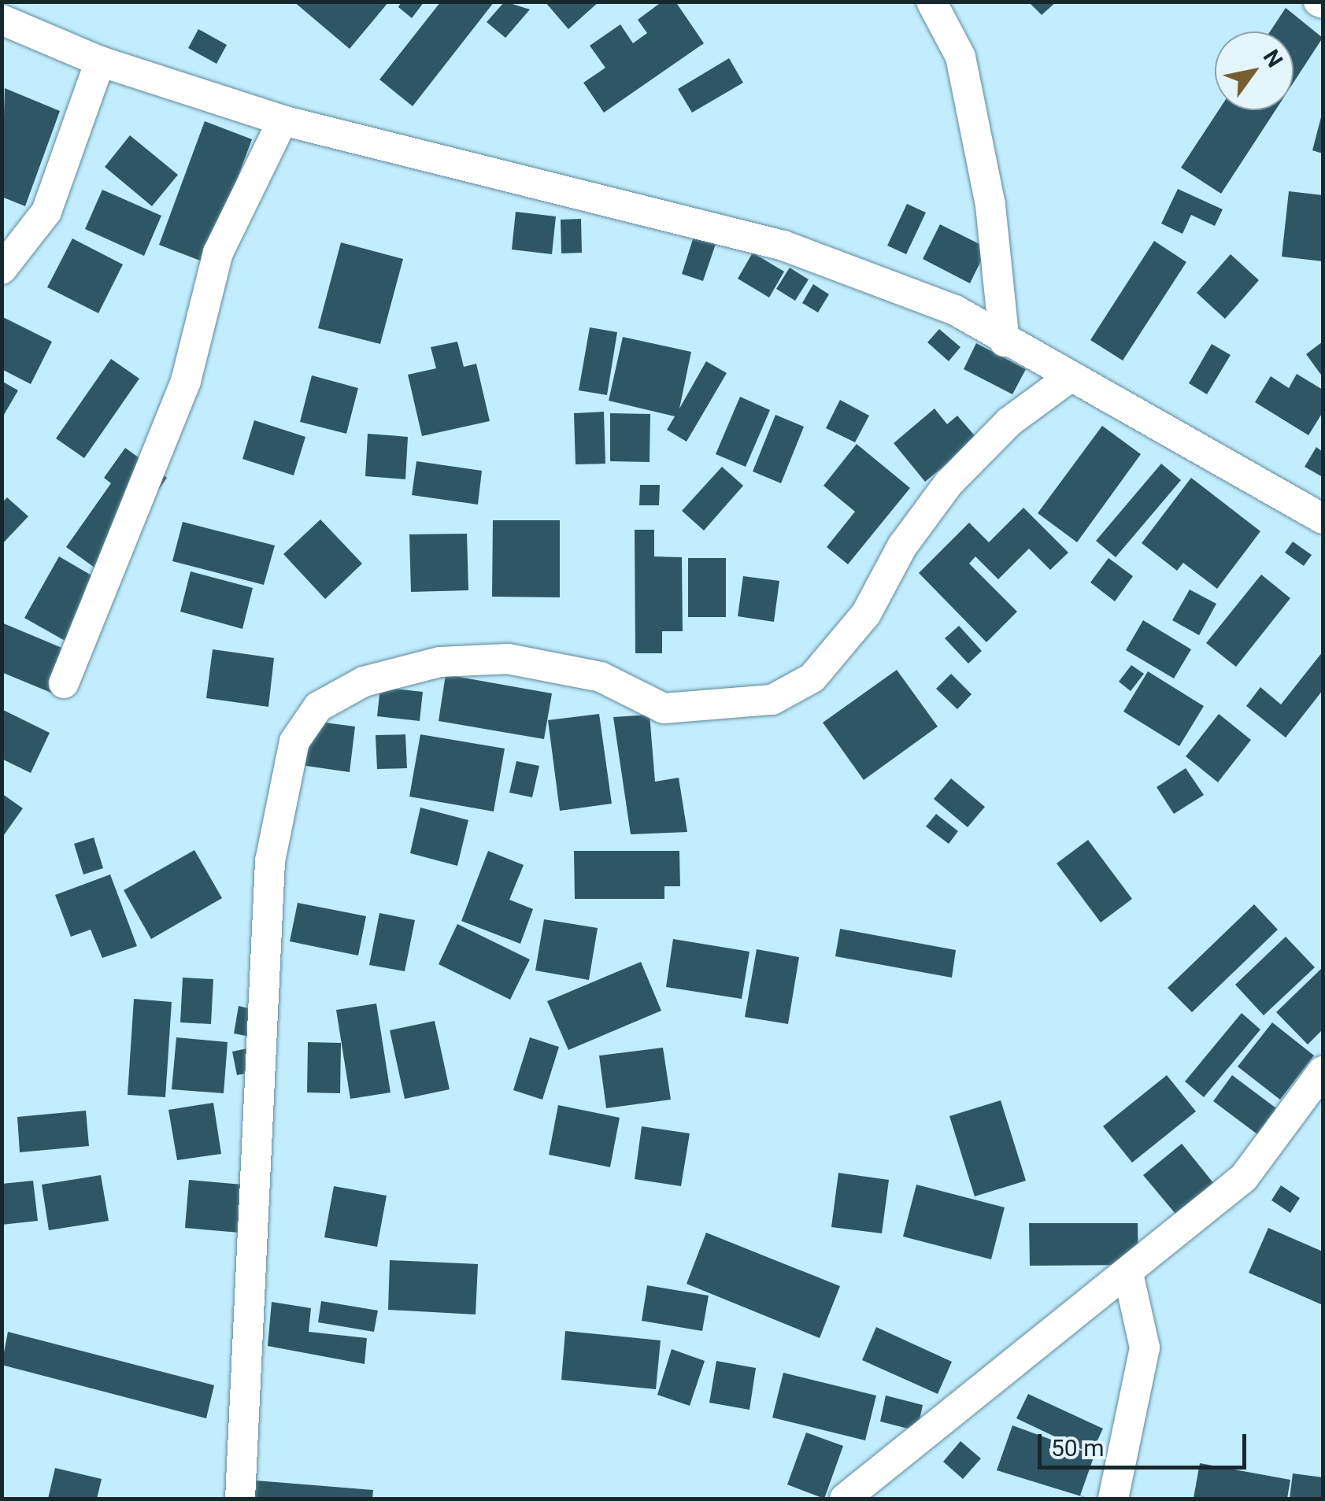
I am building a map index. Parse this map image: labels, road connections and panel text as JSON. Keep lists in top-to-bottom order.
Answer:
{
  "scale_bar": "50 m",
  "north": "top right"
}
